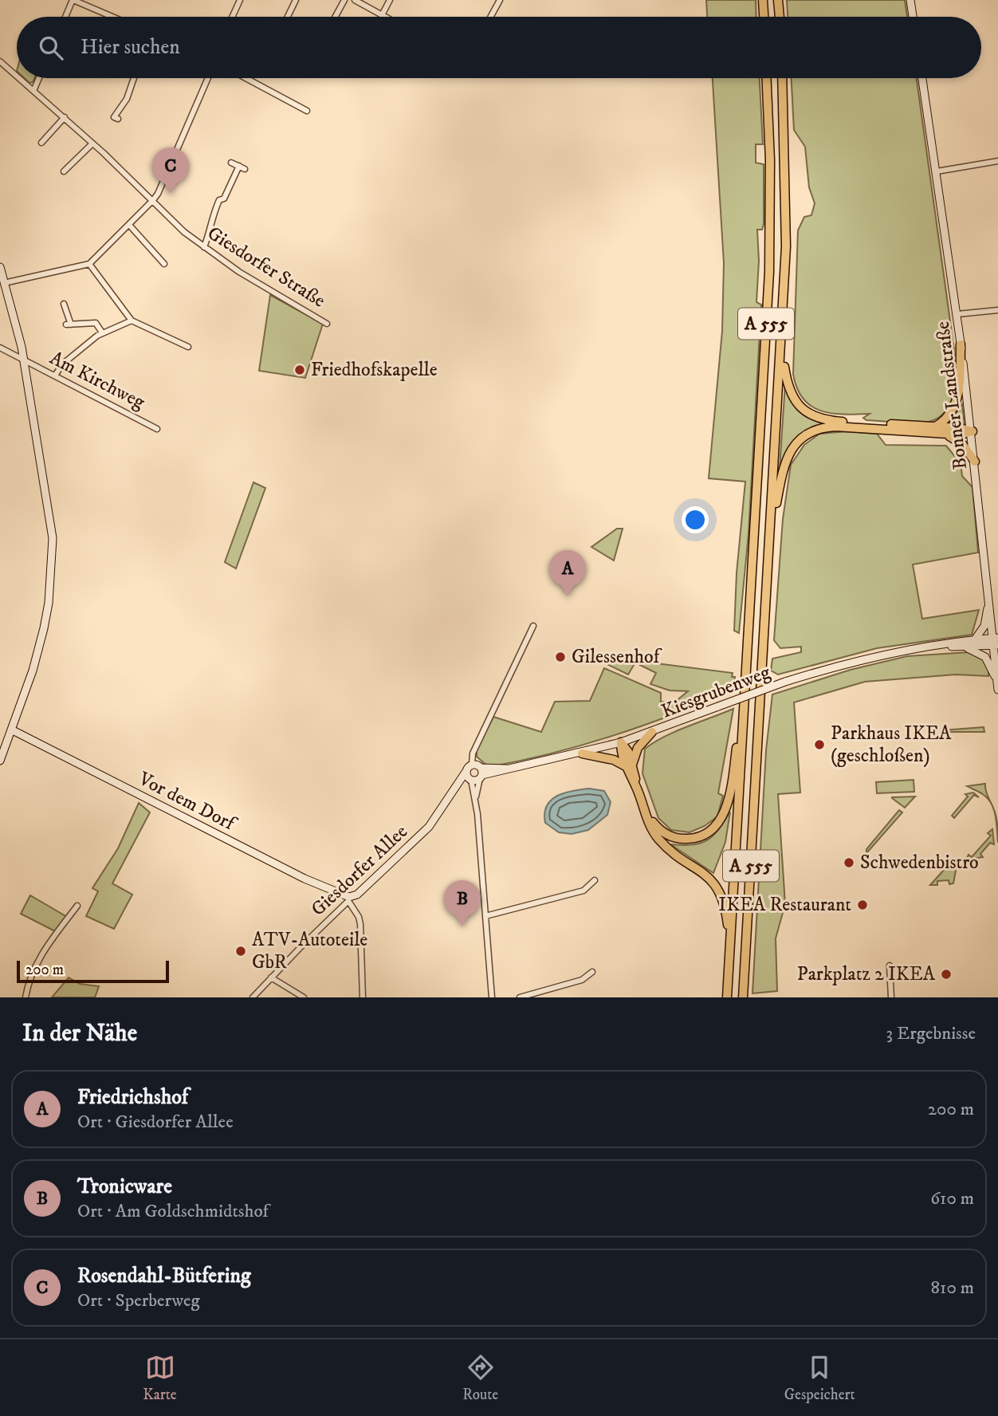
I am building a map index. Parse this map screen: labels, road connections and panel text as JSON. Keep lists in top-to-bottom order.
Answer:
{
  "streets": {
    "highway": ["A 555"],
    "street": [
      "Giesdorfer Straße",
      "Am Kirchweg",
      "Bonner Landstraße",
      "Kiesgrubenweg",
      "Vor dem Dorf",
      "Giesdorfer Allee"
    ]
  },
  "crossings": [
    ["Bonner Landstraße", "Kiesgrubenweg"],
    ["Vor dem Dorf", "Giesdorfer Allee"]
  ],
  "places": [
    "Friedhofskapelle",
    "Gilessenhof",
    "Parkhaus IKEA (geschloßen)",
    "Schwedenbistro",
    "IKEA Restaurant",
    "ATV-Autoteile GbR",
    "Parkplatz 2 IKEA"
  ],
  "scale_bar": "200 m",
  "page": {
    "search": "Hier suchen",
    "pins": ["C", "A", "B"],
    "scale": "200 m",
    "heading": ["In der Nähe", "3 Ergebnisse"],
    "list": [
      {
        "mark": "A",
        "name": "Friedrichshof",
        "note": "Ort · Giesdorfer Allee",
        "value": "200 m"
      },
      {
        "mark": "B",
        "name": "Tronicware",
        "note": "Ort · Am Goldschmidtshof",
        "value": "610 m"
      },
      {
        "mark": "C",
        "name": "Rosendahl-Bütfering",
        "note": "Ort · Sperberweg",
        "value": "810 m"
      }
    ],
    "nav": ["Karte", "Route", "Gespeichert"]
  }
}
